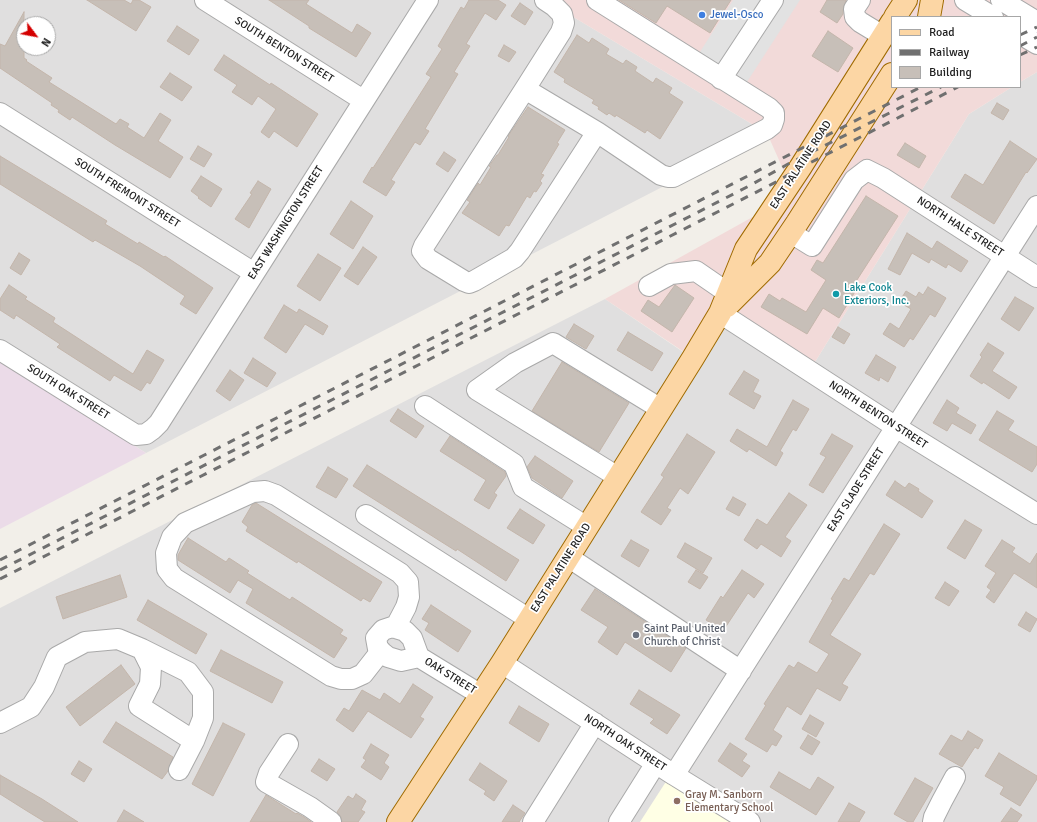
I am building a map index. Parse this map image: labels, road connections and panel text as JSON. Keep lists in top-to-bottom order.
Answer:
{
  "streets": {
    "main road": ["EAST PALATINE ROAD"],
    "street": [
      "SOUTH BENTON STREET",
      "SOUTH FREMONT STREET",
      "EAST WASHINGTON STREET",
      "NORTH HALE STREET",
      "SOUTH OAK STREET",
      "NORTH BENTON STREET",
      "EAST SLADE STREET",
      "OAK STREET",
      "NORTH OAK STREET"
    ]
  },
  "crossings": [
    ["SOUTH BENTON STREET", "EAST WASHINGTON STREET"],
    ["EAST PALATINE ROAD", "NORTH HALE STREET"],
    ["EAST PALATINE ROAD", "NORTH BENTON STREET"],
    ["EAST PALATINE ROAD", "OAK STREET"],
    ["EAST PALATINE ROAD", "NORTH OAK STREET"],
    ["SOUTH FREMONT STREET", "EAST WASHINGTON STREET"],
    ["EAST WASHINGTON STREET", "SOUTH OAK STREET"],
    ["NORTH HALE STREET", "EAST SLADE STREET"],
    ["NORTH BENTON STREET", "EAST SLADE STREET"],
    ["EAST SLADE STREET", "NORTH OAK STREET"]
  ],
  "places": [
    "Jewel-Osco",
    "Lake Cook Exteriors, Inc.",
    "Saint Paul United Church of Christ",
    "Gray M. Sanborn Elementary School"
  ],
  "legend": ["Road", "Railway", "Building"],
  "north": "bottom right"
}
